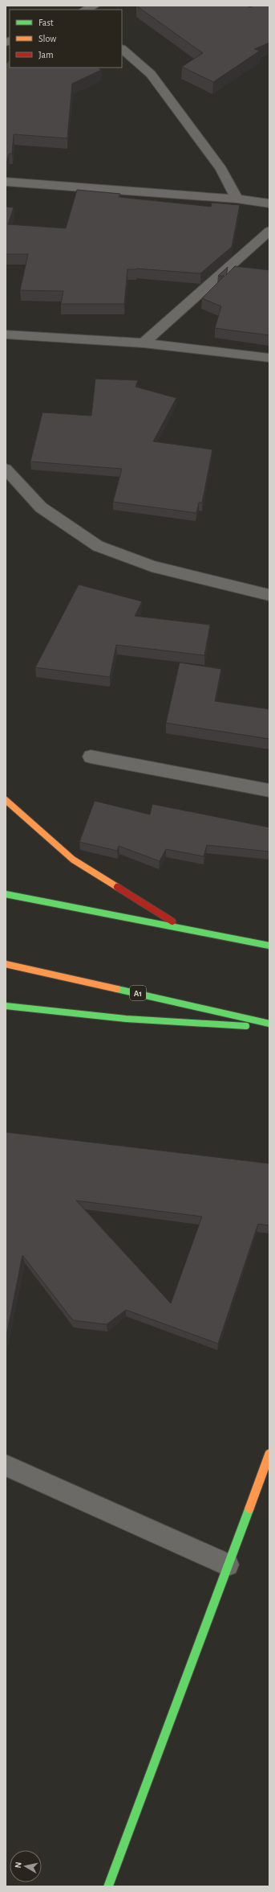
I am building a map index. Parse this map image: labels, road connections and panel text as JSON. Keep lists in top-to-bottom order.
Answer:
{
  "streets": {
    "main road": ["A1"]
  },
  "legend": ["Fast", "Slow", "Jam"],
  "north": "left"
}
